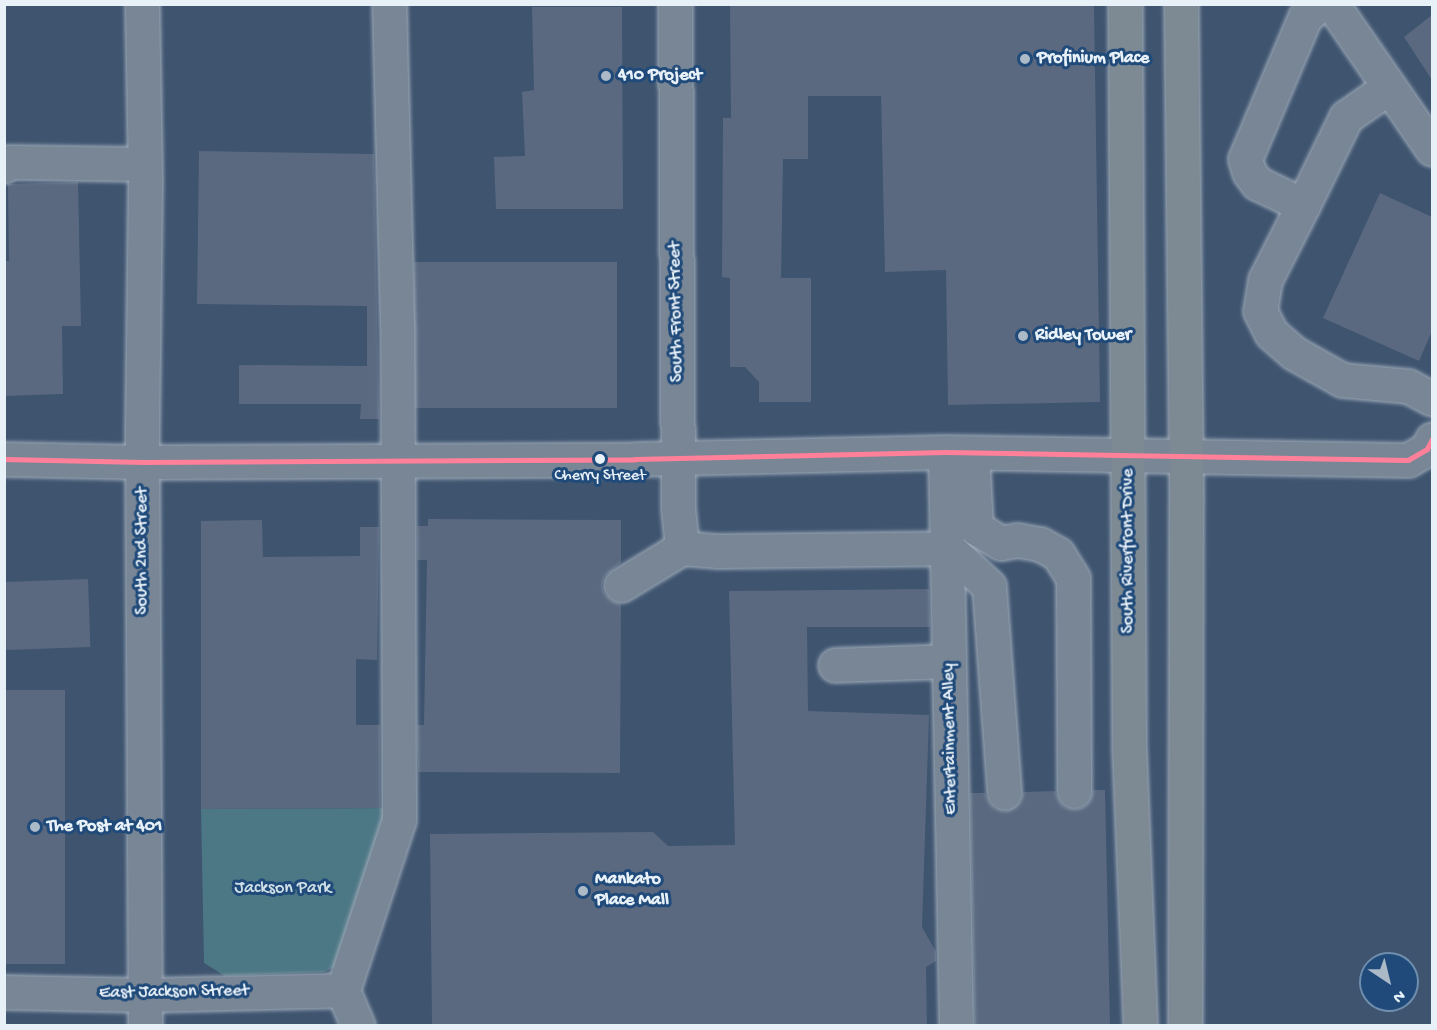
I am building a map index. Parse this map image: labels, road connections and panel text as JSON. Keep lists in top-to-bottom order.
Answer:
{
  "streets": {
    "main road": ["South Riverfront Drive"],
    "street": [
      "South Front Street",
      "South 2nd Street",
      "Entertainment Alley",
      "East Jackson Street"
    ]
  },
  "crossings": [
    ["South 2nd Street", "East Jackson Street"]
  ],
  "parks": ["Jackson Park"],
  "places": [
    "Profinium Place",
    "410 Project",
    "Ridley Tower",
    "Cherry Street",
    "The Post at 401",
    "Mankato Place Mall"
  ],
  "north": "bottom right"
}
